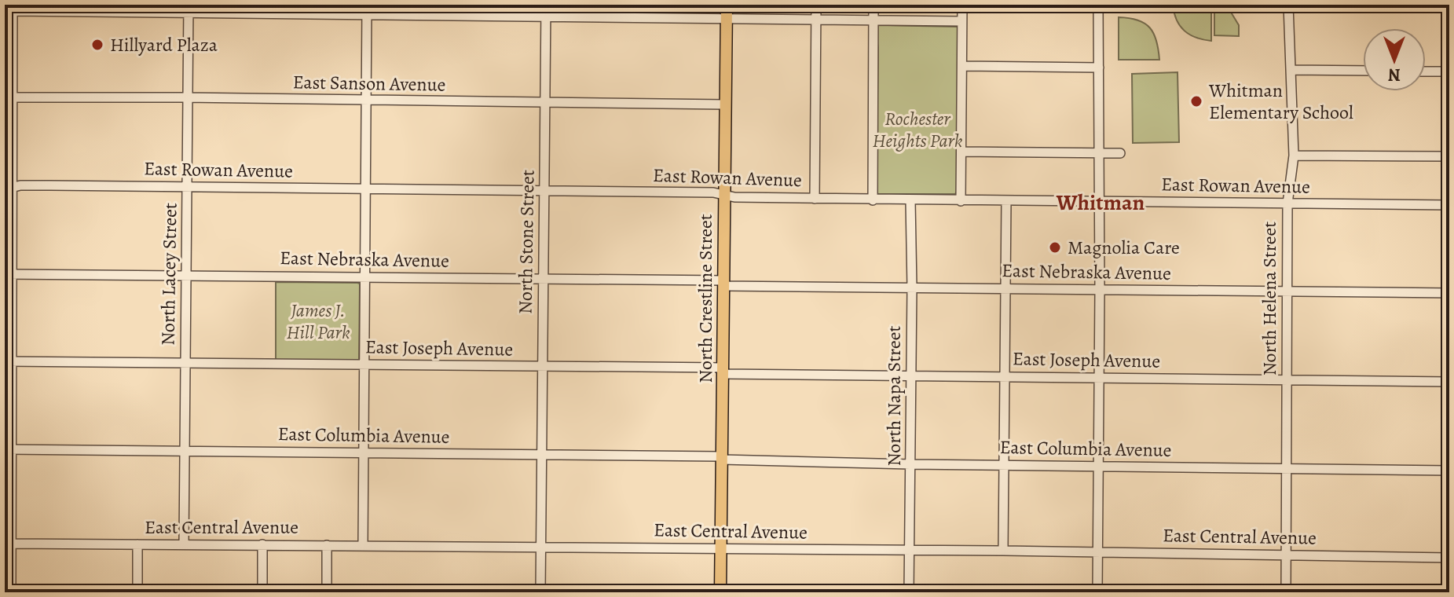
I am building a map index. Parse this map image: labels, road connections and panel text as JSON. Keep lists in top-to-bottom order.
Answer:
{
  "streets": {
    "main road": ["North Crestline Street"],
    "street": [
      "East Sanson Avenue",
      "East Rowan Avenue",
      "North Stone Street",
      "East Nebraska Avenue",
      "North Lacey Street",
      "North Helena Street",
      "East Joseph Avenue",
      "North Napa Street",
      "East Columbia Avenue",
      "East Central Avenue"
    ]
  },
  "crossings": [
    ["East Sanson Avenue", "North Stone Street"],
    ["East Sanson Avenue", "North Lacey Street"],
    ["East Sanson Avenue", "North Crestline Street"],
    ["East Rowan Avenue", "North Stone Street"],
    ["East Rowan Avenue", "North Lacey Street"],
    ["East Rowan Avenue", "North Crestline Street"],
    ["East Rowan Avenue", "North Helena Street"],
    ["East Rowan Avenue", "North Napa Street"],
    ["North Stone Street", "East Nebraska Avenue"],
    ["North Stone Street", "East Joseph Avenue"],
    ["North Stone Street", "East Columbia Avenue"],
    ["North Stone Street", "East Central Avenue"],
    ["East Nebraska Avenue", "North Lacey Street"],
    ["East Nebraska Avenue", "North Crestline Street"],
    ["East Nebraska Avenue", "North Helena Street"],
    ["East Nebraska Avenue", "North Napa Street"],
    ["North Lacey Street", "East Joseph Avenue"],
    ["North Lacey Street", "East Columbia Avenue"],
    ["North Lacey Street", "East Central Avenue"],
    ["North Crestline Street", "East Joseph Avenue"],
    ["North Crestline Street", "East Columbia Avenue"],
    ["North Crestline Street", "East Central Avenue"],
    ["North Helena Street", "East Joseph Avenue"],
    ["North Helena Street", "East Columbia Avenue"],
    ["North Helena Street", "East Central Avenue"],
    ["East Joseph Avenue", "North Napa Street"],
    ["North Napa Street", "East Columbia Avenue"],
    ["North Napa Street", "East Central Avenue"]
  ],
  "districts": ["Whitman"],
  "parks": ["Rochester Heights Park", "James J. Hill Park"],
  "places": ["Hillyard Plaza", "Whitman Elementary School", "Magnolia Care"],
  "north": "bottom"
}
